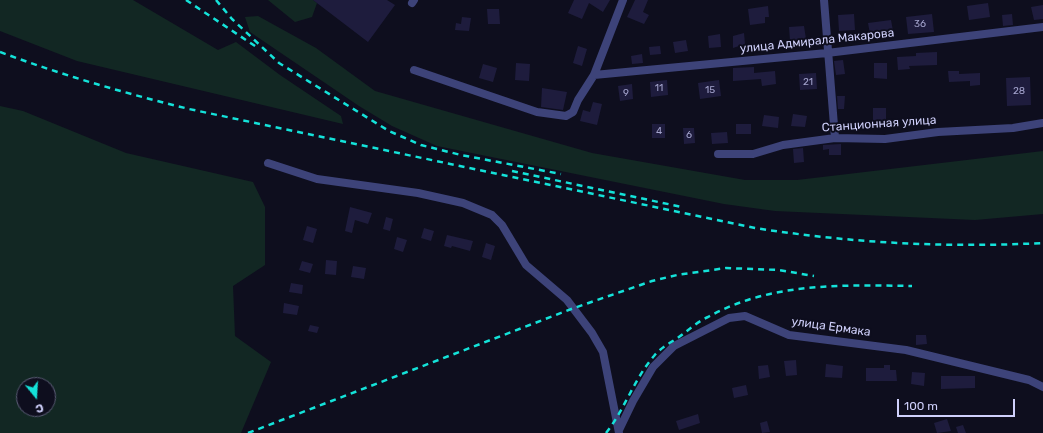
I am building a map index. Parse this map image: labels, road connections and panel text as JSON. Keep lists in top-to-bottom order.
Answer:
{
  "streets": {
    "street": ["улица Адмирала Макарова", "Станционная улица", "улица Ермака"]
  },
  "house_numbers": [
    "36",
    "21",
    "11",
    "15",
    "28",
    "9",
    "4",
    "6"
  ],
  "scale_bar": "100 m",
  "north": "bottom"
}
